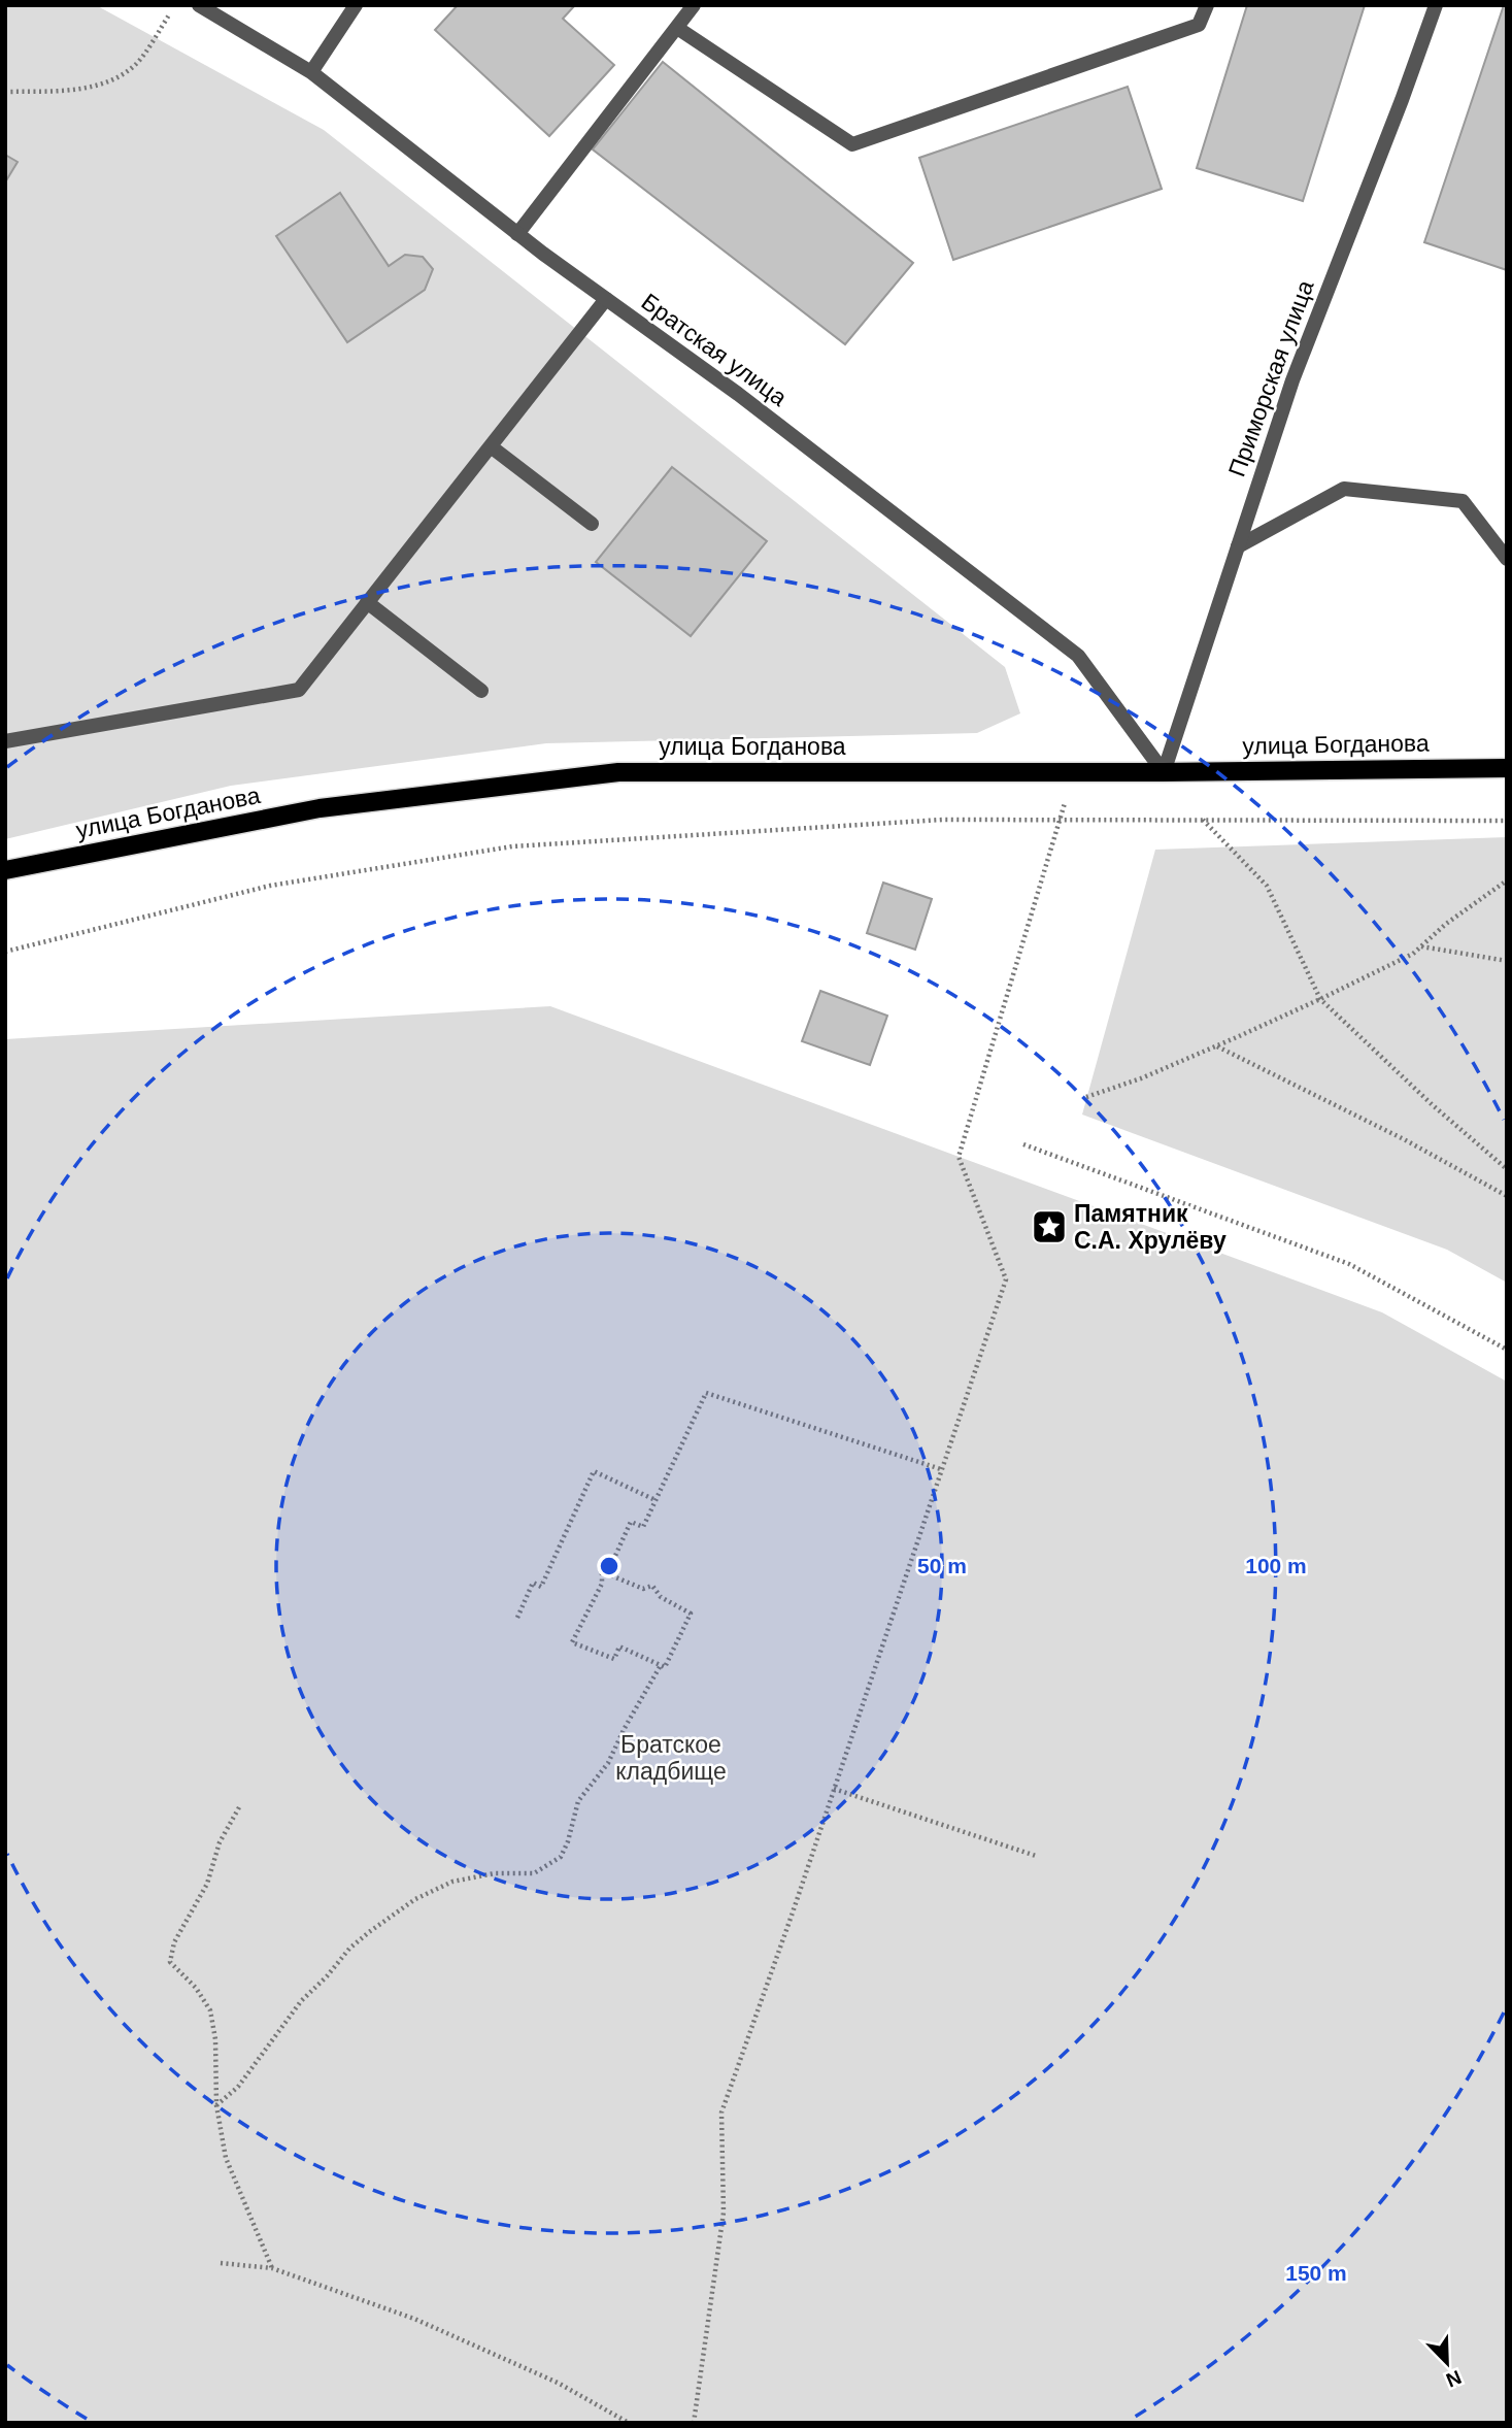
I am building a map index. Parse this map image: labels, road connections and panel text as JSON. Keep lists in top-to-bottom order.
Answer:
{
  "streets": {
    "main road": ["улица Богданова"],
    "street": ["Братская улица", "Приморская улица"]
  },
  "crossings": [
    ["Братская улица", "Приморская улица"],
    ["Братская улица", "улица Богданова"],
    ["Приморская улица", "улица Богданова"]
  ],
  "parks": ["Братское кладбище"],
  "places": {
    "place": ["Памятник С.А. Хрулёву"]
  },
  "north": "bottom right",
  "rings": ["50 m", "100 m", "150 m"]
}
